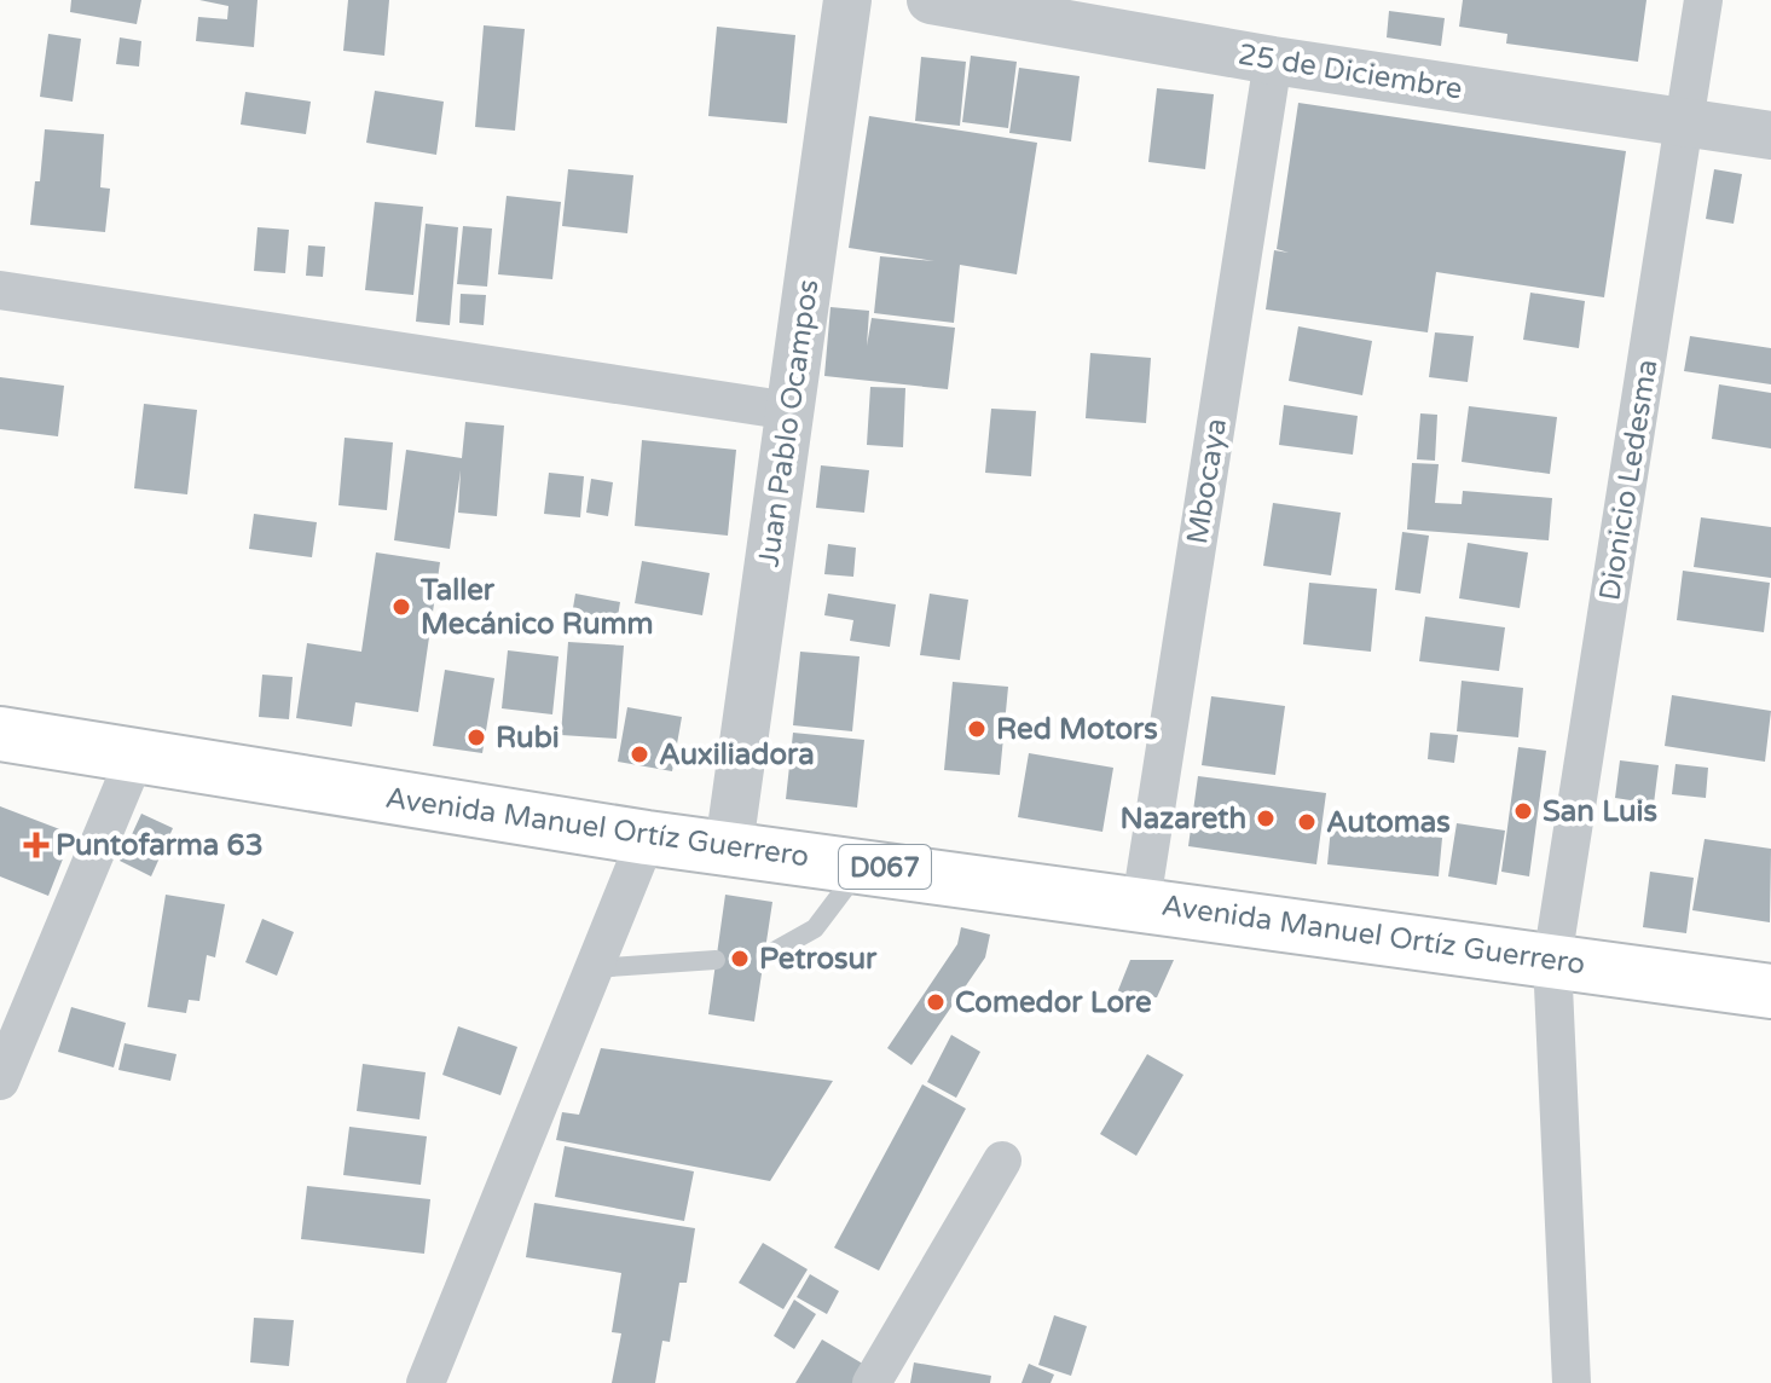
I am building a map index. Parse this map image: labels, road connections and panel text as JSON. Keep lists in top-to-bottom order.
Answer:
{
  "streets": {
    "main road": ["Avenida Manuel Ortíz Guerrero", "D067"],
    "street": [
      "25 de Diciembre",
      "Juan Pablo Ocampos",
      "Dionicio Ledesma",
      "Mbocaya"
    ]
  },
  "crossings": [
    ["25 de Diciembre", "Dionicio Ledesma"],
    ["25 de Diciembre", "Mbocaya"],
    ["Juan Pablo Ocampos", "Avenida Manuel Ortíz Guerrero"],
    ["Dionicio Ledesma", "Avenida Manuel Ortíz Guerrero"],
    ["Mbocaya", "Avenida Manuel Ortíz Guerrero"]
  ],
  "places": {
    "other": [
      "Taller Mecánico Rumm",
      "Red Motors",
      "Rubi",
      "Auxiliadora",
      "San Luis",
      "Nazareth",
      "Automas",
      "Petrosur",
      "Comedor Lore"
    ],
    "health": ["Puntofarma 63"]
  }
}
